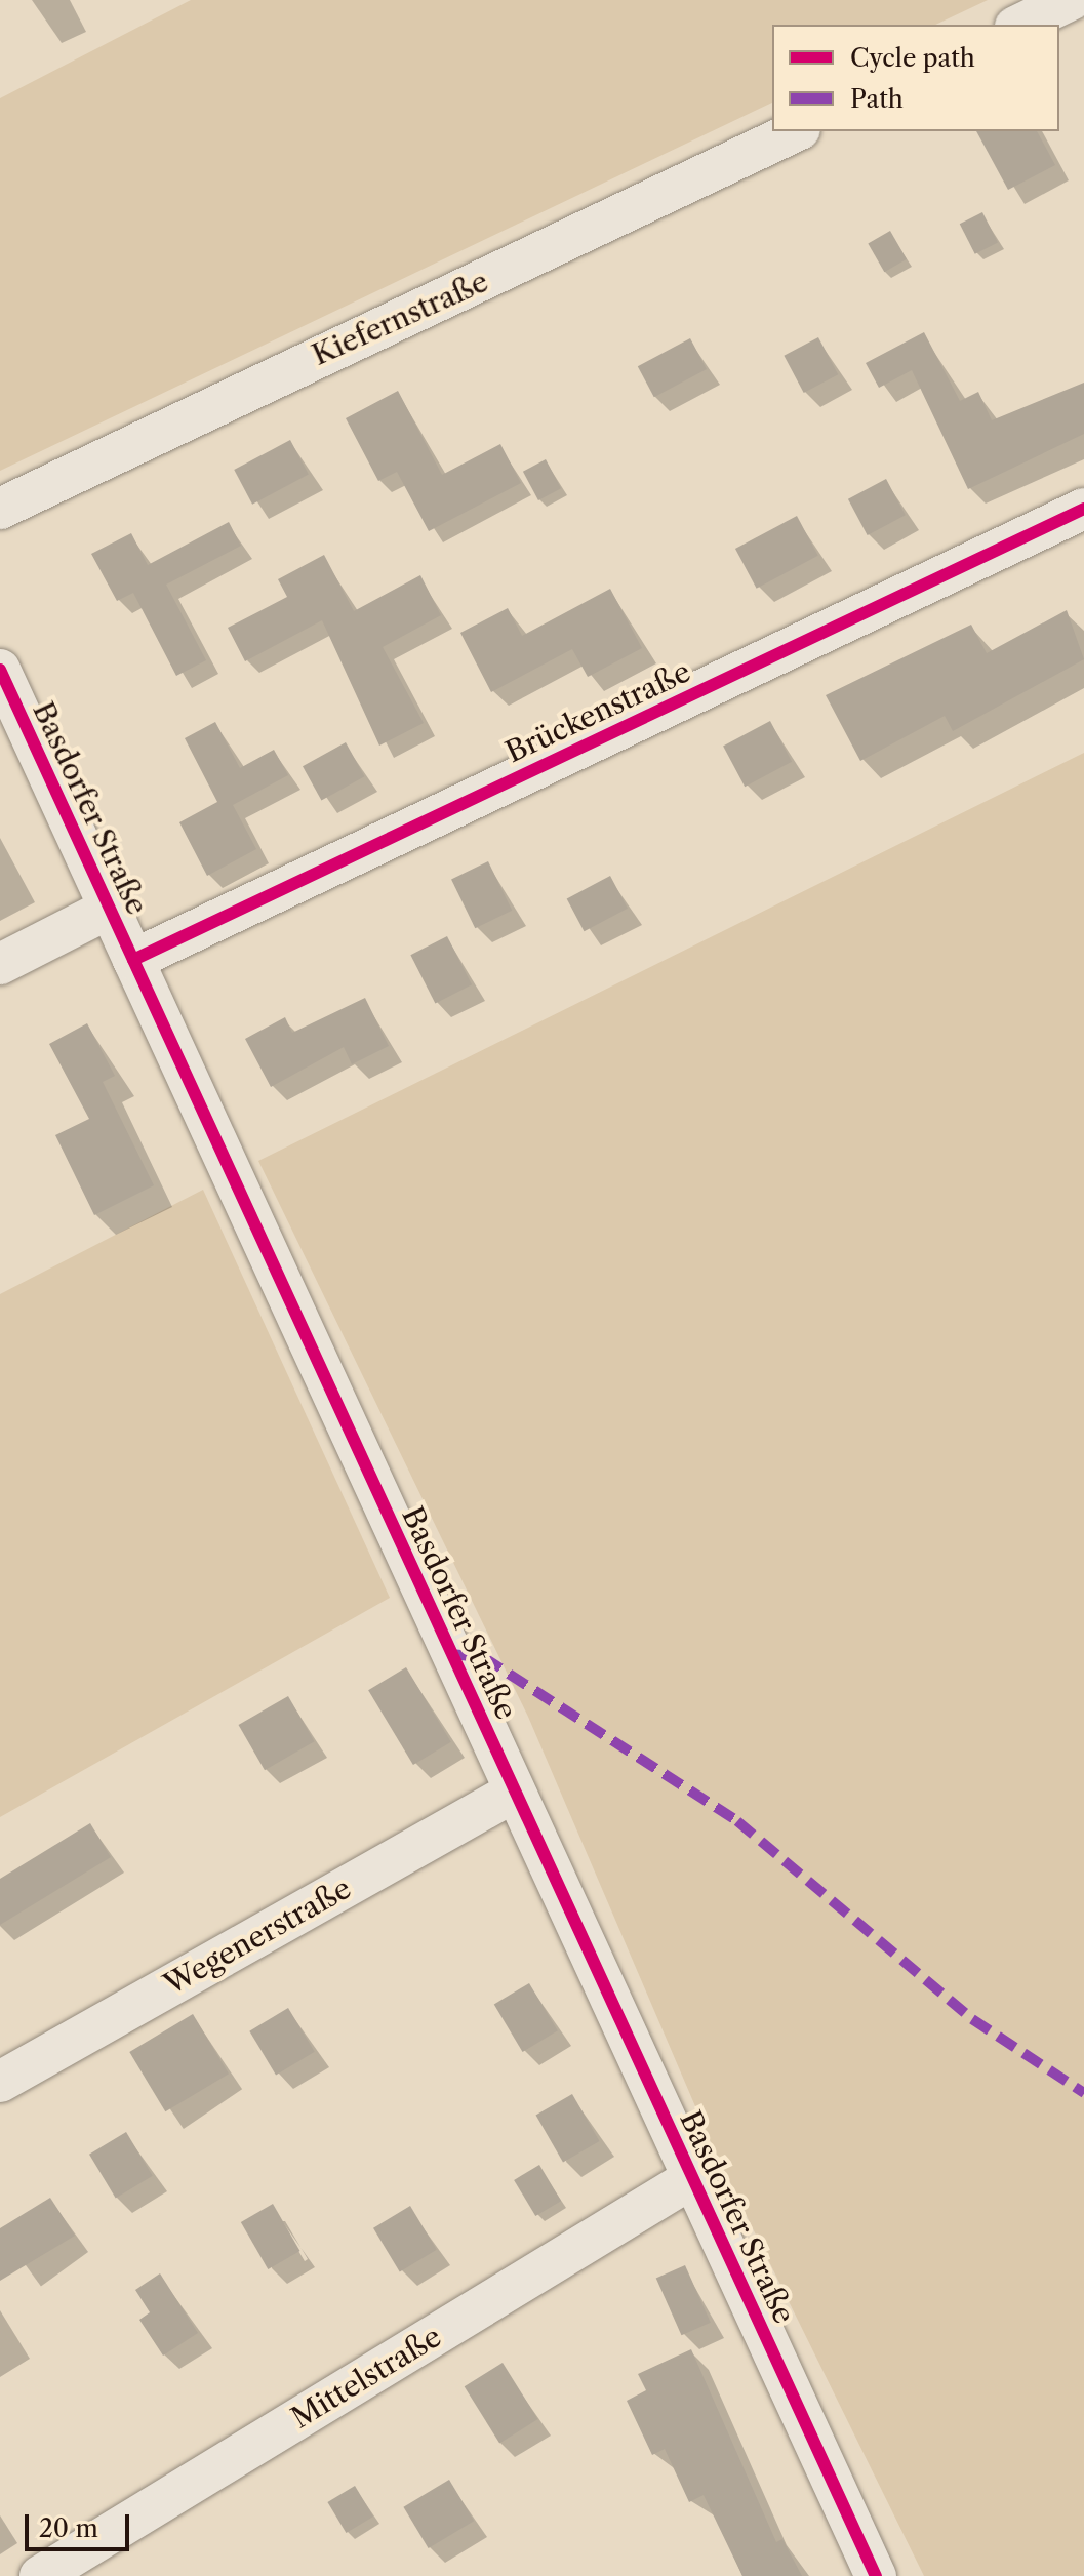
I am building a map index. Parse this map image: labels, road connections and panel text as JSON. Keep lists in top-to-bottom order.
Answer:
{
  "streets": {
    "street": [
      "Kiefernstraße",
      "Brückenstraße",
      "Basdorfer Straße",
      "Wegenerstraße",
      "Mittelstraße"
    ]
  },
  "crossings": [
    ["Brückenstraße", "Basdorfer Straße"],
    ["Basdorfer Straße", "Wegenerstraße"],
    ["Basdorfer Straße", "Mittelstraße"]
  ],
  "legend": ["Cycle path", "Path"],
  "scale_bar": "20 m"
}
